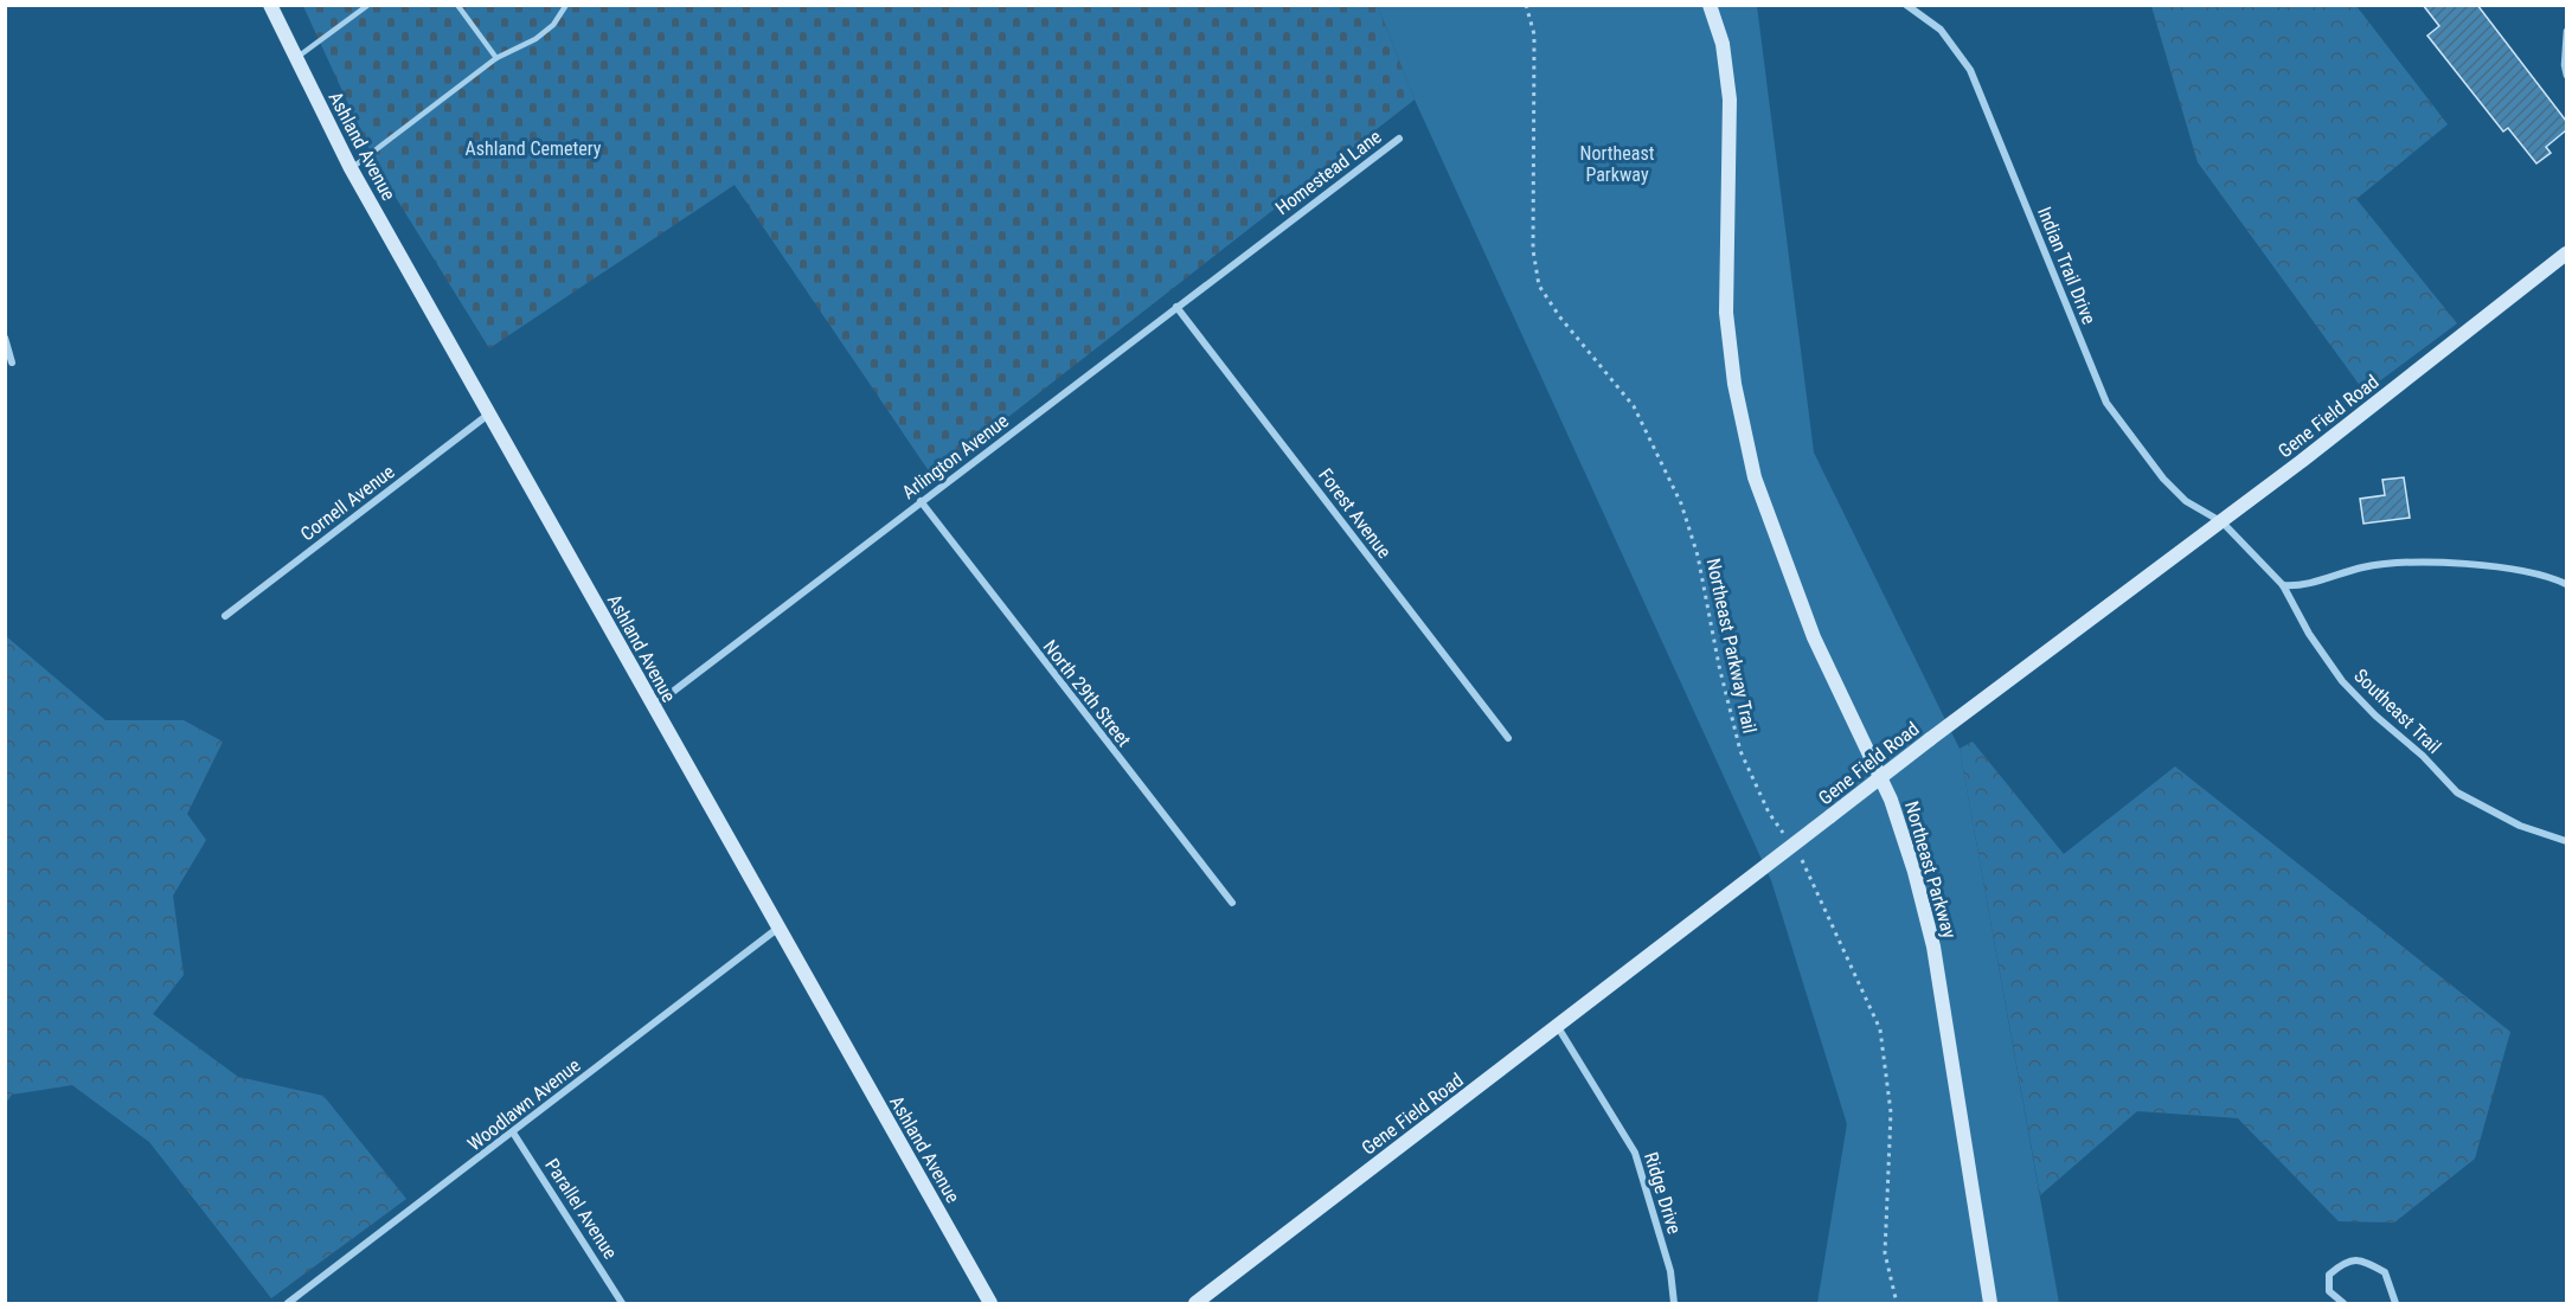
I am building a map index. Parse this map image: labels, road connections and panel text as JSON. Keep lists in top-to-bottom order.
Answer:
{
  "streets": {
    "street": [
      "Ashland Avenue",
      "Homestead Lane",
      "Indian Trail Drive",
      "Gene Field Road",
      "Arlington Avenue",
      "Cornell Avenue",
      "Forest Avenue",
      "North 29th Street",
      "Southeast Trail",
      "Northeast Parkway",
      "Woodlawn Avenue",
      "Ridge Drive",
      "Parallel Avenue"
    ],
    "path": ["Northeast Parkway Trail"]
  },
  "crossings": [
    ["Ashland Avenue", "Arlington Avenue"],
    ["Ashland Avenue", "Cornell Avenue"],
    ["Ashland Avenue", "Woodlawn Avenue"],
    ["Homestead Lane", "Arlington Avenue"],
    ["Indian Trail Drive", "Gene Field Road"],
    ["Indian Trail Drive", "Southeast Trail"],
    ["Gene Field Road", "Northeast Parkway Trail"],
    ["Gene Field Road", "Southeast Trail"],
    ["Gene Field Road", "Ridge Drive"],
    ["Arlington Avenue", "Forest Avenue"],
    ["Arlington Avenue", "North 29th Street"],
    ["Woodlawn Avenue", "Parallel Avenue"]
  ],
  "parks": ["Ashland Cemetery", "Northeast Parkway"]
}
